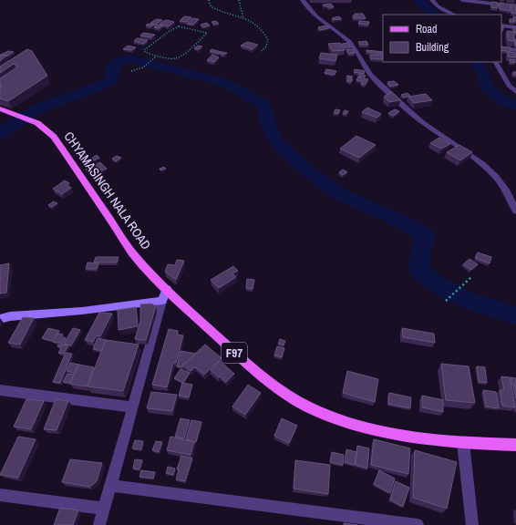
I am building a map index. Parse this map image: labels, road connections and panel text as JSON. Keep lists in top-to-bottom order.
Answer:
{
  "streets": {
    "main road": ["CHYAMASINGH NALA ROAD", "F97"]
  },
  "legend": ["Road", "Building"]
}
